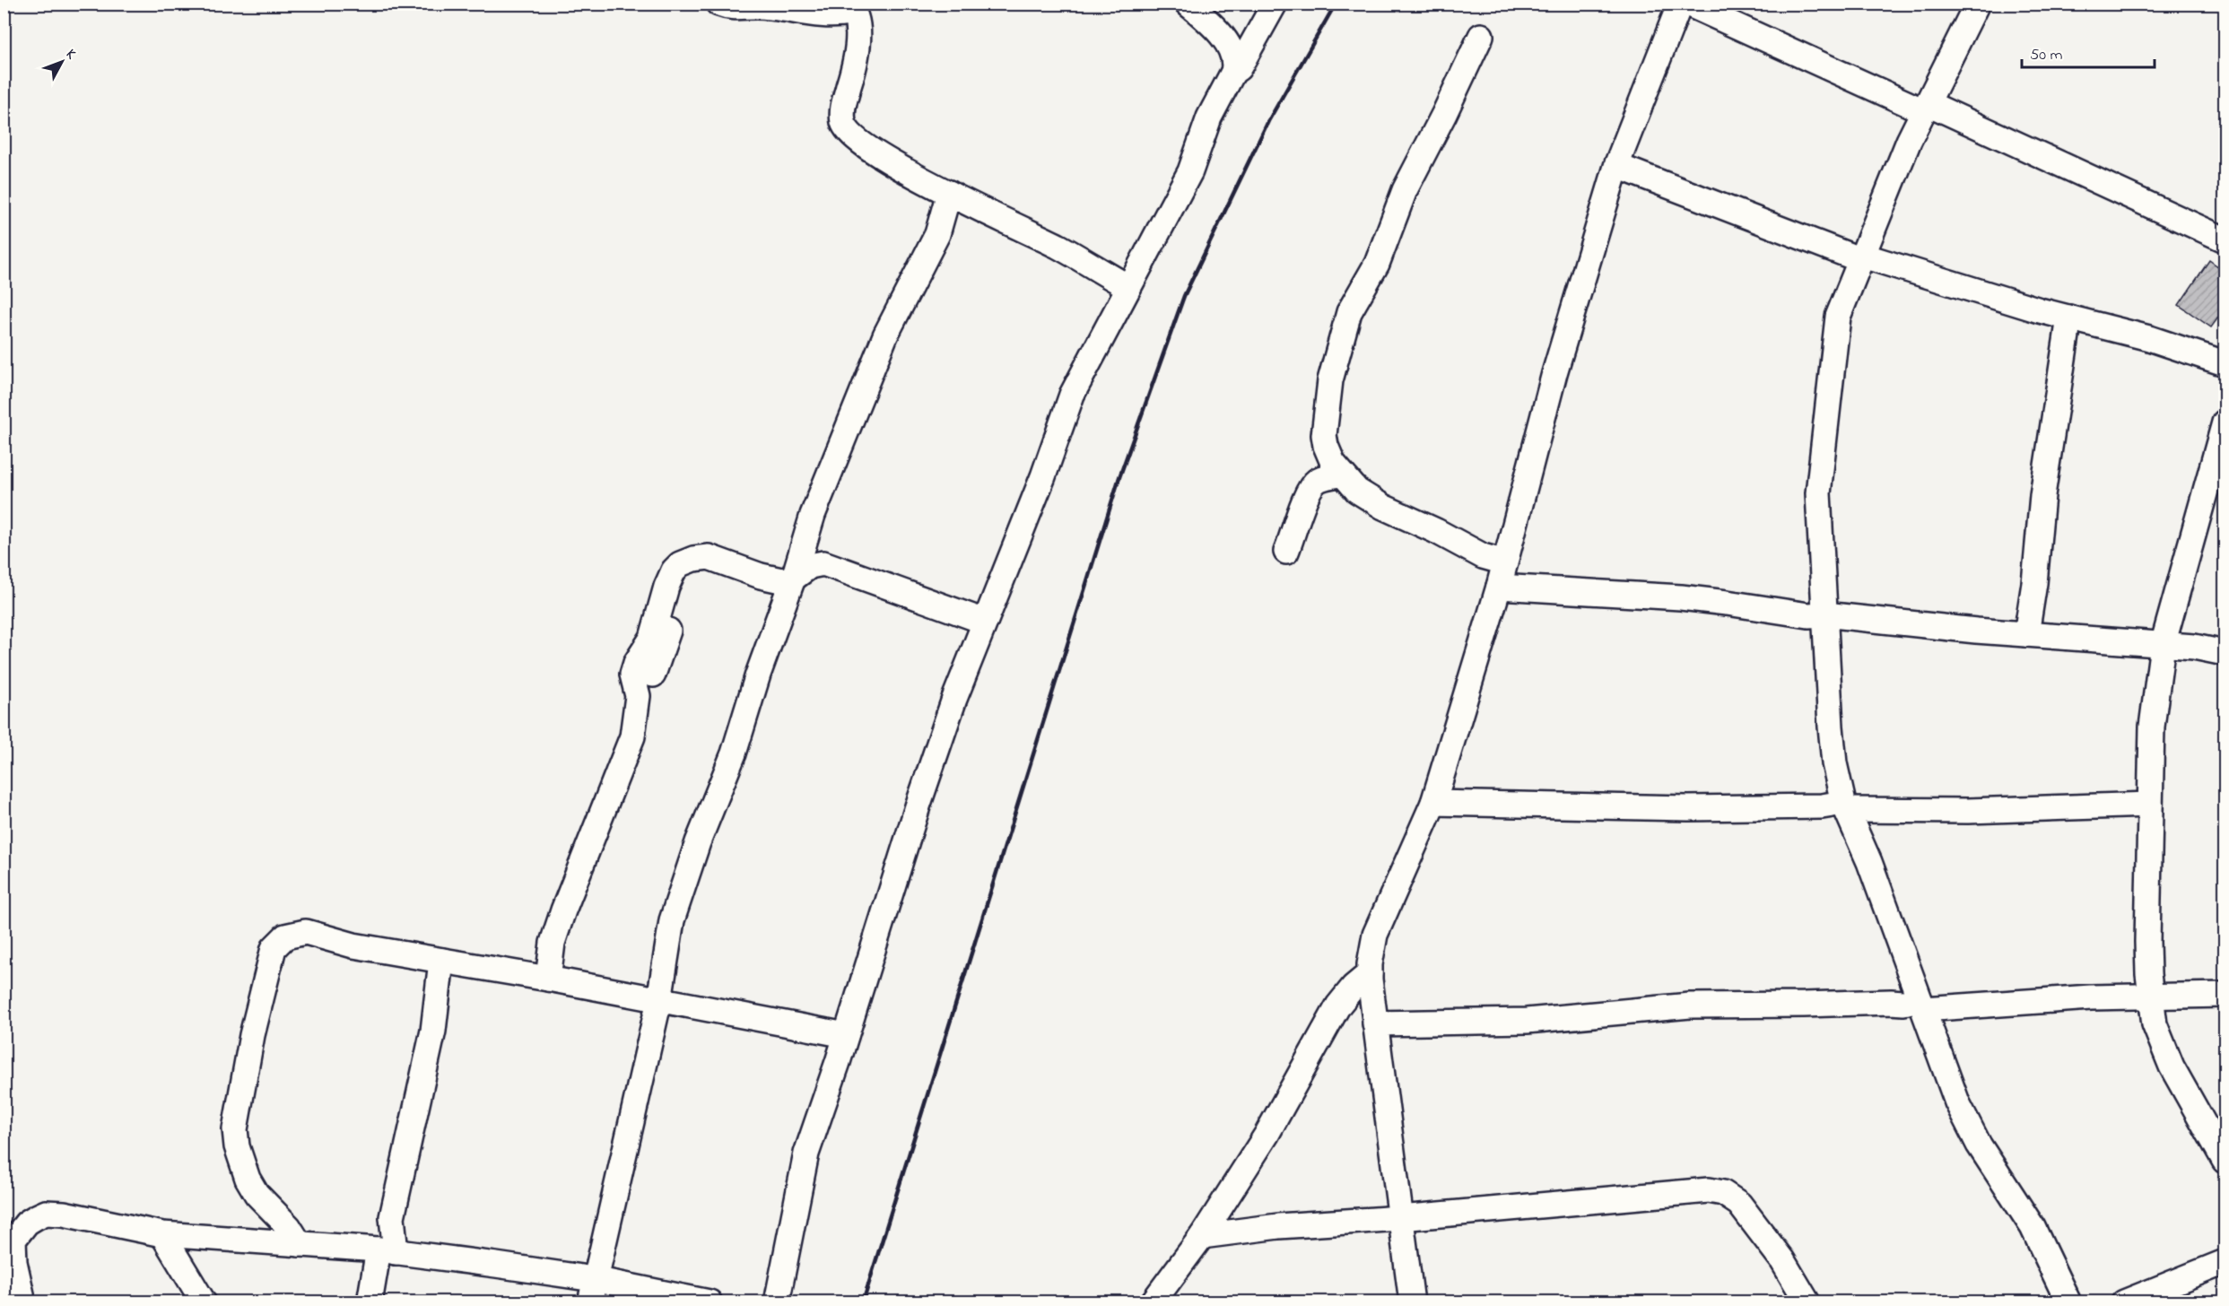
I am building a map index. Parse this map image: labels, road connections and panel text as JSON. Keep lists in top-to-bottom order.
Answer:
{
  "scale_bar": "50 m",
  "north": "top right"
}
